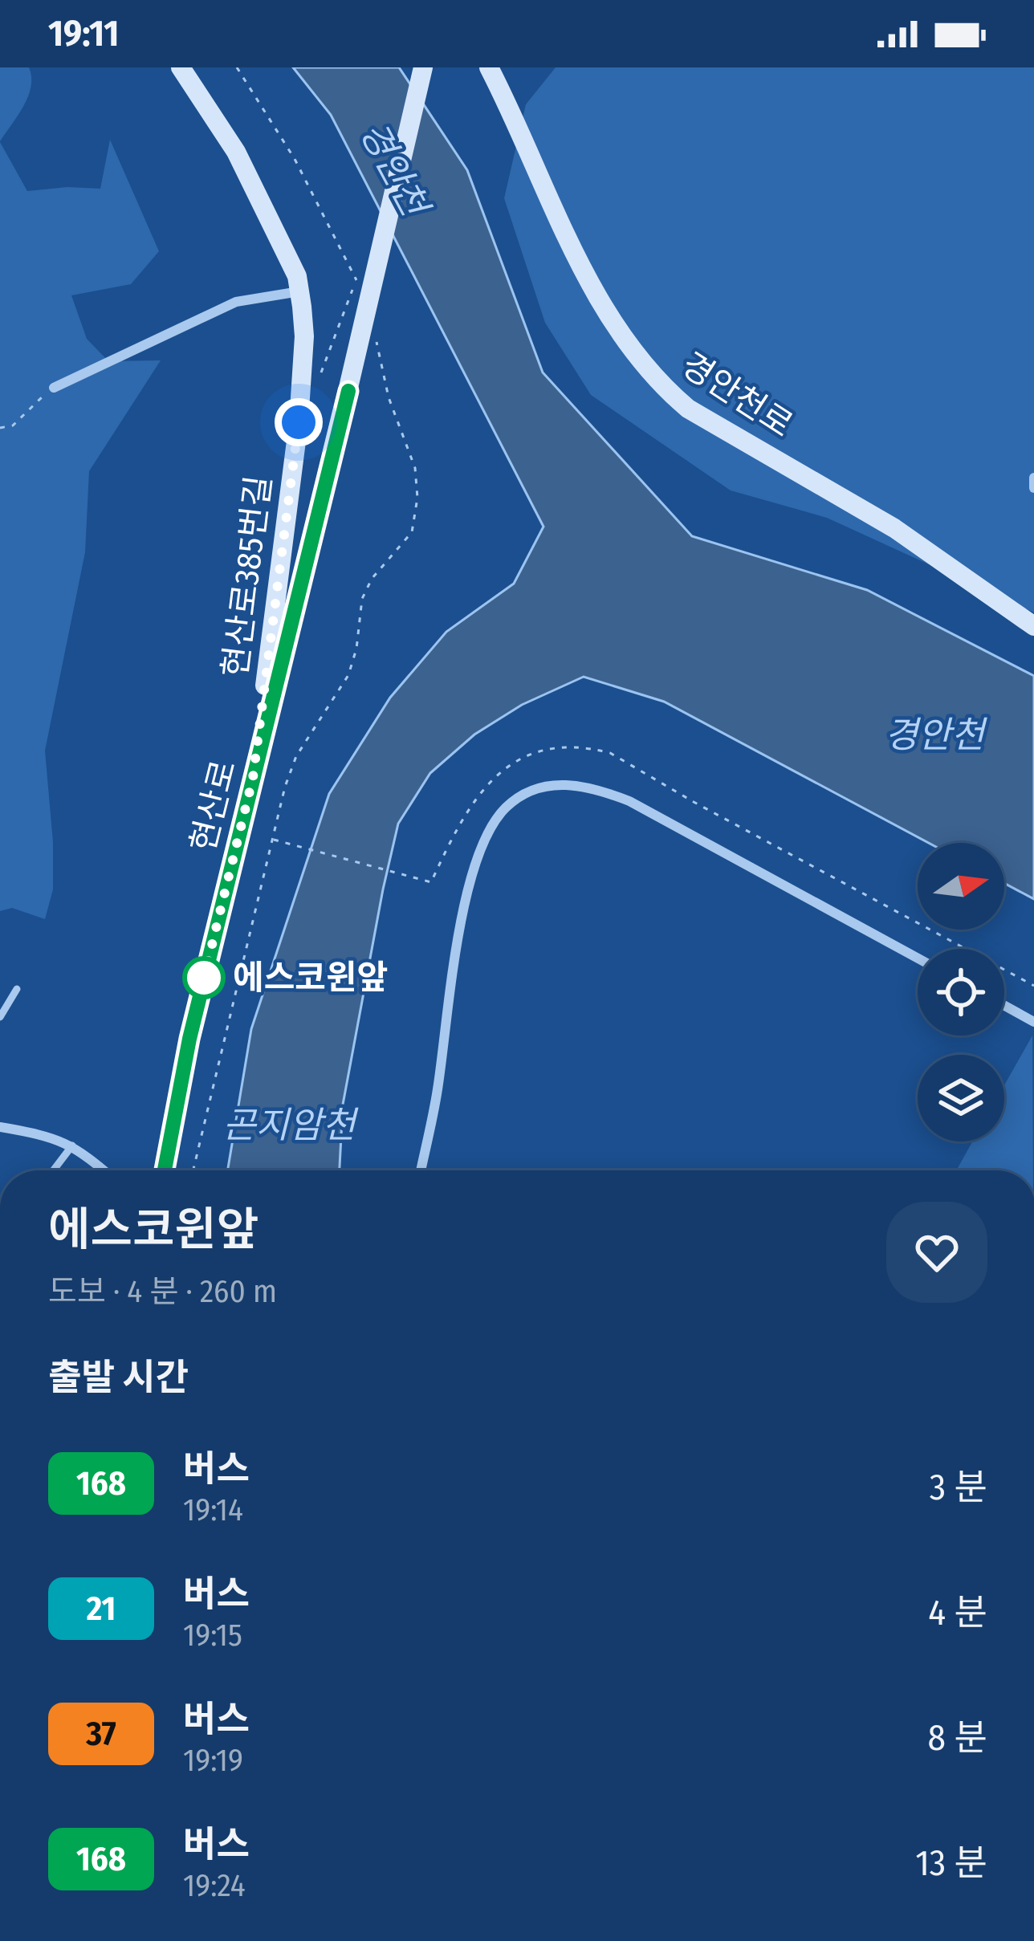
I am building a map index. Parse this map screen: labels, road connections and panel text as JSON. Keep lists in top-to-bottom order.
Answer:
{
  "streets": {
    "street": ["경안천로", "현산로385번길", "현산로"]
  },
  "crossings": [
    ["현산로385번길", "현산로"]
  ],
  "water": ["경안천", "곤지암천"],
  "places": ["에스코윈앞"],
  "lines": ["bus line 168"],
  "north": "right",
  "page": {
    "status": "19:11",
    "heading": [
      ["에스코윈앞", "도보 · 4 분 · 260 m"],
      "출발 시간"
    ],
    "list": [
      {
        "mark": "168",
        "name": "버스",
        "note": "19:14",
        "value": "3 분"
      },
      {
        "mark": "21",
        "name": "버스",
        "note": "19:15",
        "value": "4 분"
      },
      {
        "mark": "37",
        "name": "버스",
        "note": "19:19",
        "value": "8 분"
      },
      {
        "mark": "168",
        "name": "버스",
        "note": "19:24",
        "value": "13 분"
      }
    ]
  }
}
